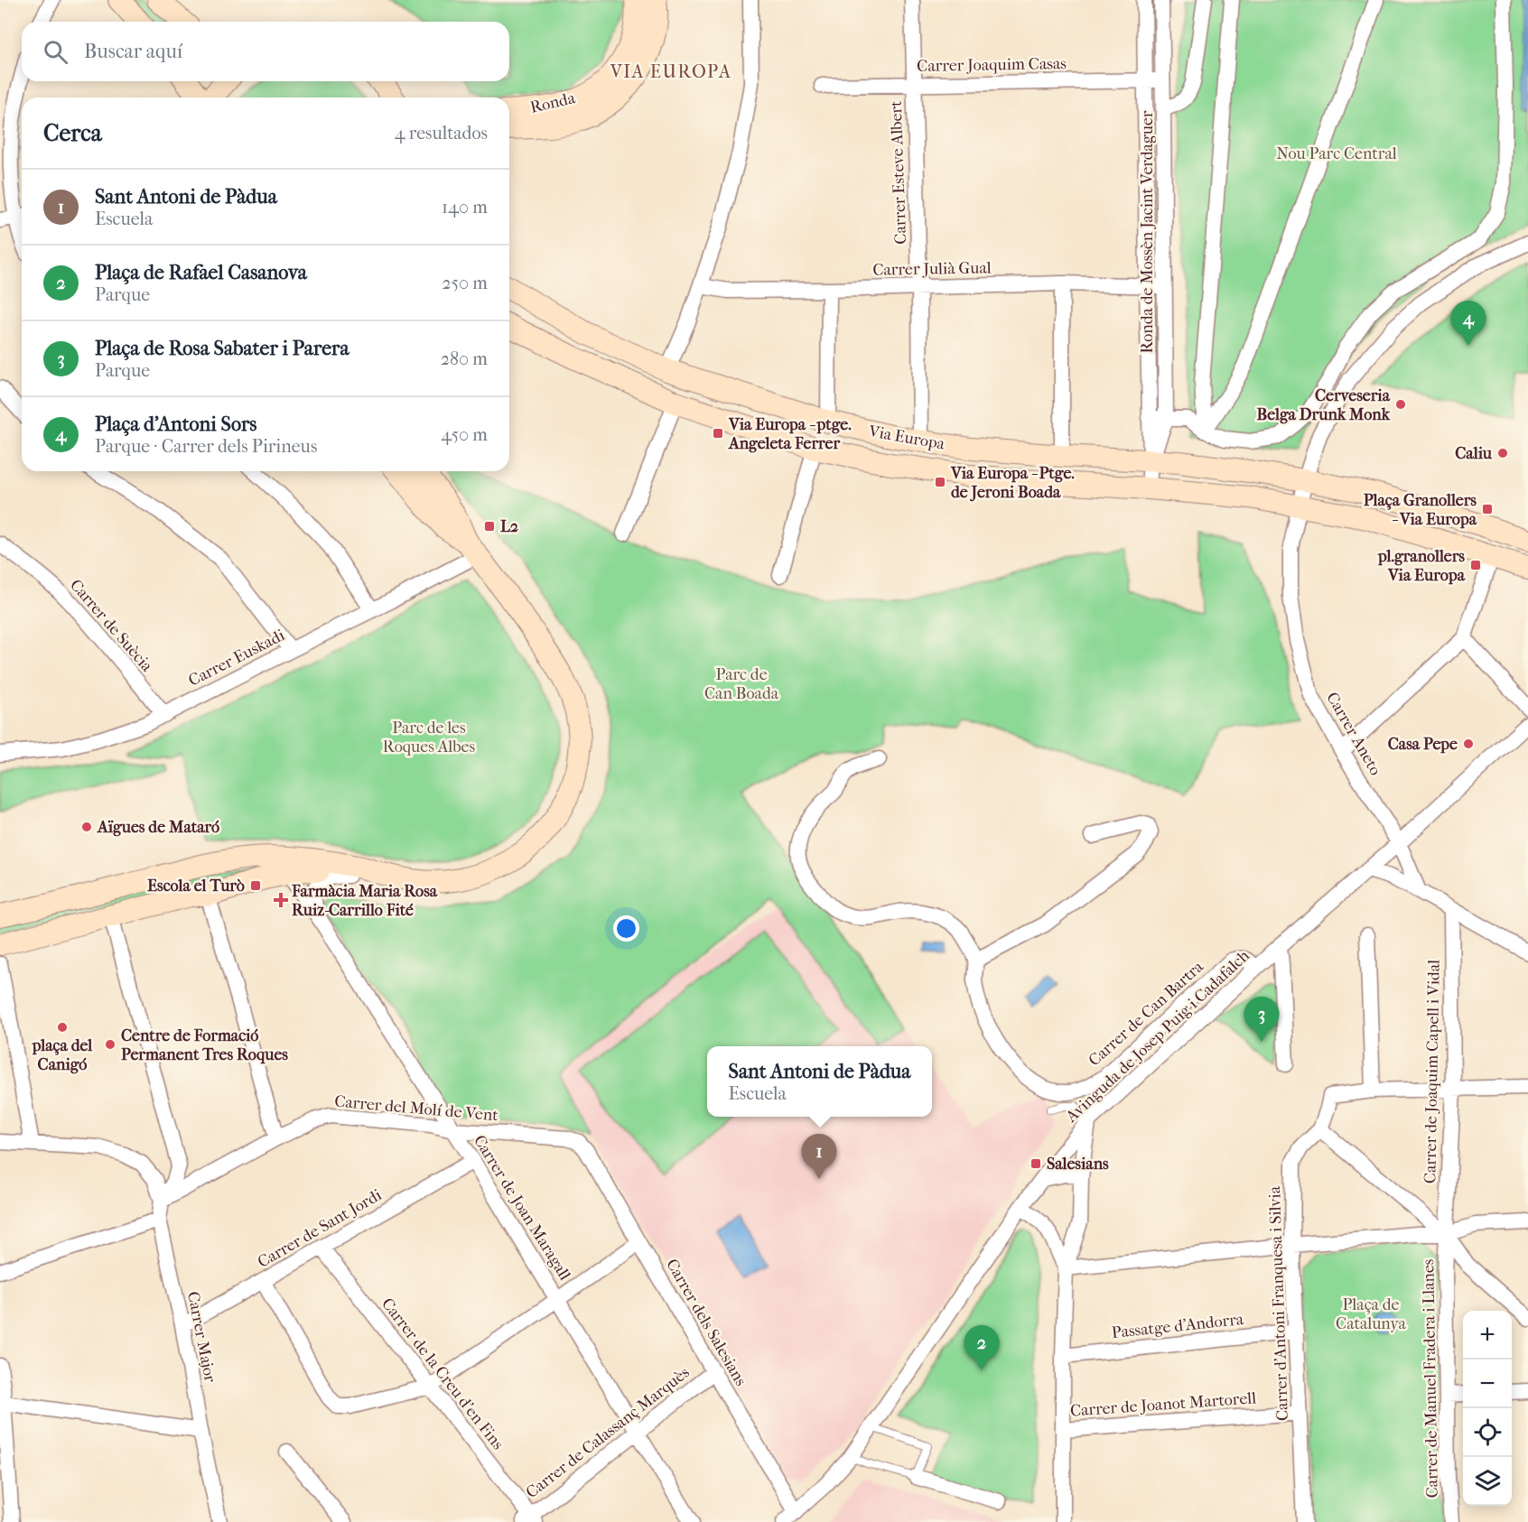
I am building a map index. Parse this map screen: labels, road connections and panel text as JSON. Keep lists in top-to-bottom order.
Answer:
{
  "streets": {
    "street": [
      "Carrer Joaquim Casas",
      "Ronda",
      "Carrer Esteve Albert",
      "Ronda de Mossèn Jacint Verdaguer",
      "Carrer Julià Gual",
      "Via Europa",
      "Carrer de Suècia",
      "Carrer Euskadi",
      "Carrer Aneto",
      "Carrer de Can Bartra",
      "Avinguda de Josep Puig i Cadafalch",
      "Carrer de Joaquim Capell i Vidal",
      "Carrer del Molí de Vent",
      "Carrer de Joan Maragall",
      "Carrer de Sant Jordi",
      "Carrer d'Antoni Franquesa i Silvia",
      "Carrer dels Salesians",
      "Passatge d'Andorra",
      "Carrer Major",
      "Carrer de la Creu d'en Fins",
      "Carrer de Manuel Fradera i Llanes",
      "Carrer de Joanot Martorell",
      "Carrer de Calassanç Marquès"
    ]
  },
  "crossings": [
    ["Carrer Joaquim Casas", "Carrer Esteve Albert"],
    ["Carrer Joaquim Casas", "Ronda de Mossèn Jacint Verdaguer"],
    ["Carrer Esteve Albert", "Carrer Julià Gual"],
    ["Carrer Esteve Albert", "Via Europa"],
    ["Ronda de Mossèn Jacint Verdaguer", "Carrer Julià Gual"],
    ["Ronda de Mossèn Jacint Verdaguer", "Via Europa"],
    ["Via Europa", "Carrer Aneto"],
    ["Carrer de Suècia", "Carrer Euskadi"],
    ["Carrer Aneto", "Avinguda de Josep Puig i Cadafalch"],
    ["Carrer de Can Bartra", "Avinguda de Josep Puig i Cadafalch"],
    ["Avinguda de Josep Puig i Cadafalch", "Carrer dels Salesians"],
    ["Carrer de Joaquim Capell i Vidal", "Carrer de Manuel Fradera i Llanes"],
    ["Carrer del Molí de Vent", "Carrer de Joan Maragall"],
    ["Carrer del Molí de Vent", "Carrer dels Salesians"],
    ["Carrer del Molí de Vent", "Carrer Major"],
    ["Carrer de Joan Maragall", "Carrer de Sant Jordi"],
    ["Carrer de Joan Maragall", "Carrer de Calassanç Marquès"],
    ["Carrer de Sant Jordi", "Carrer Major"],
    ["Carrer de Sant Jordi", "Carrer de la Creu d'en Fins"],
    ["Carrer d'Antoni Franquesa i Silvia", "Passatge d'Andorra"],
    ["Carrer d'Antoni Franquesa i Silvia", "Carrer de Joanot Martorell"],
    ["Carrer dels Salesians", "Carrer de Calassanç Marquès"],
    ["Carrer de la Creu d'en Fins", "Carrer de Calassanç Marquès"]
  ],
  "districts": ["VIA EUROPA"],
  "parks": [
    "Nou Parc Central",
    "Parc de Can Boada",
    "Parc de les Roques Albes",
    "Plaça de Catalunya"
  ],
  "places": {
    "other": [
      "Cerveseria Belga Drunk Monk",
      "Caliu",
      "Casa Pepe",
      "Aïgues de Mataró",
      "plaça del Canigó",
      "Centre de Formació Permanent Tres Roques"
    ],
    "transit": [
      "Via Europa - ptge. Angeleta Ferrer",
      "Via Europa - Ptge. de Jeroni Boada",
      "Plaça Granollers - Via Europa",
      "L2",
      "pl.granollers Via Europa",
      "Escola el Turò",
      "Salesians"
    ],
    "health": ["Farmàcia Maria Rosa Ruiz-Carrillo Fité"]
  },
  "page": {
    "search": "Buscar aquí",
    "heading": ["Cerca", "4 resultados"],
    "list": [
      {
        "mark": "1",
        "name": "Sant Antoni de Pàdua",
        "note": "Escuela",
        "value": "140 m"
      },
      {
        "mark": "2",
        "name": "Plaça de Rafael Casanova",
        "note": "Parque",
        "value": "250 m"
      },
      {
        "mark": "3",
        "name": "Plaça de Rosa Sabater i Parera",
        "note": "Parque",
        "value": "280 m"
      },
      {
        "mark": "4",
        "name": "Plaça d'Antoni Sors",
        "note": "Parque · Carrer dels Pirineus",
        "value": "450 m"
      }
    ],
    "pins": [
      "4",
      "3",
      "1",
      "2"
    ],
    "popup": ["Sant Antoni de Pàdua", "Escuela"],
    "map_buttons": ["+", "−"]
  }
}
